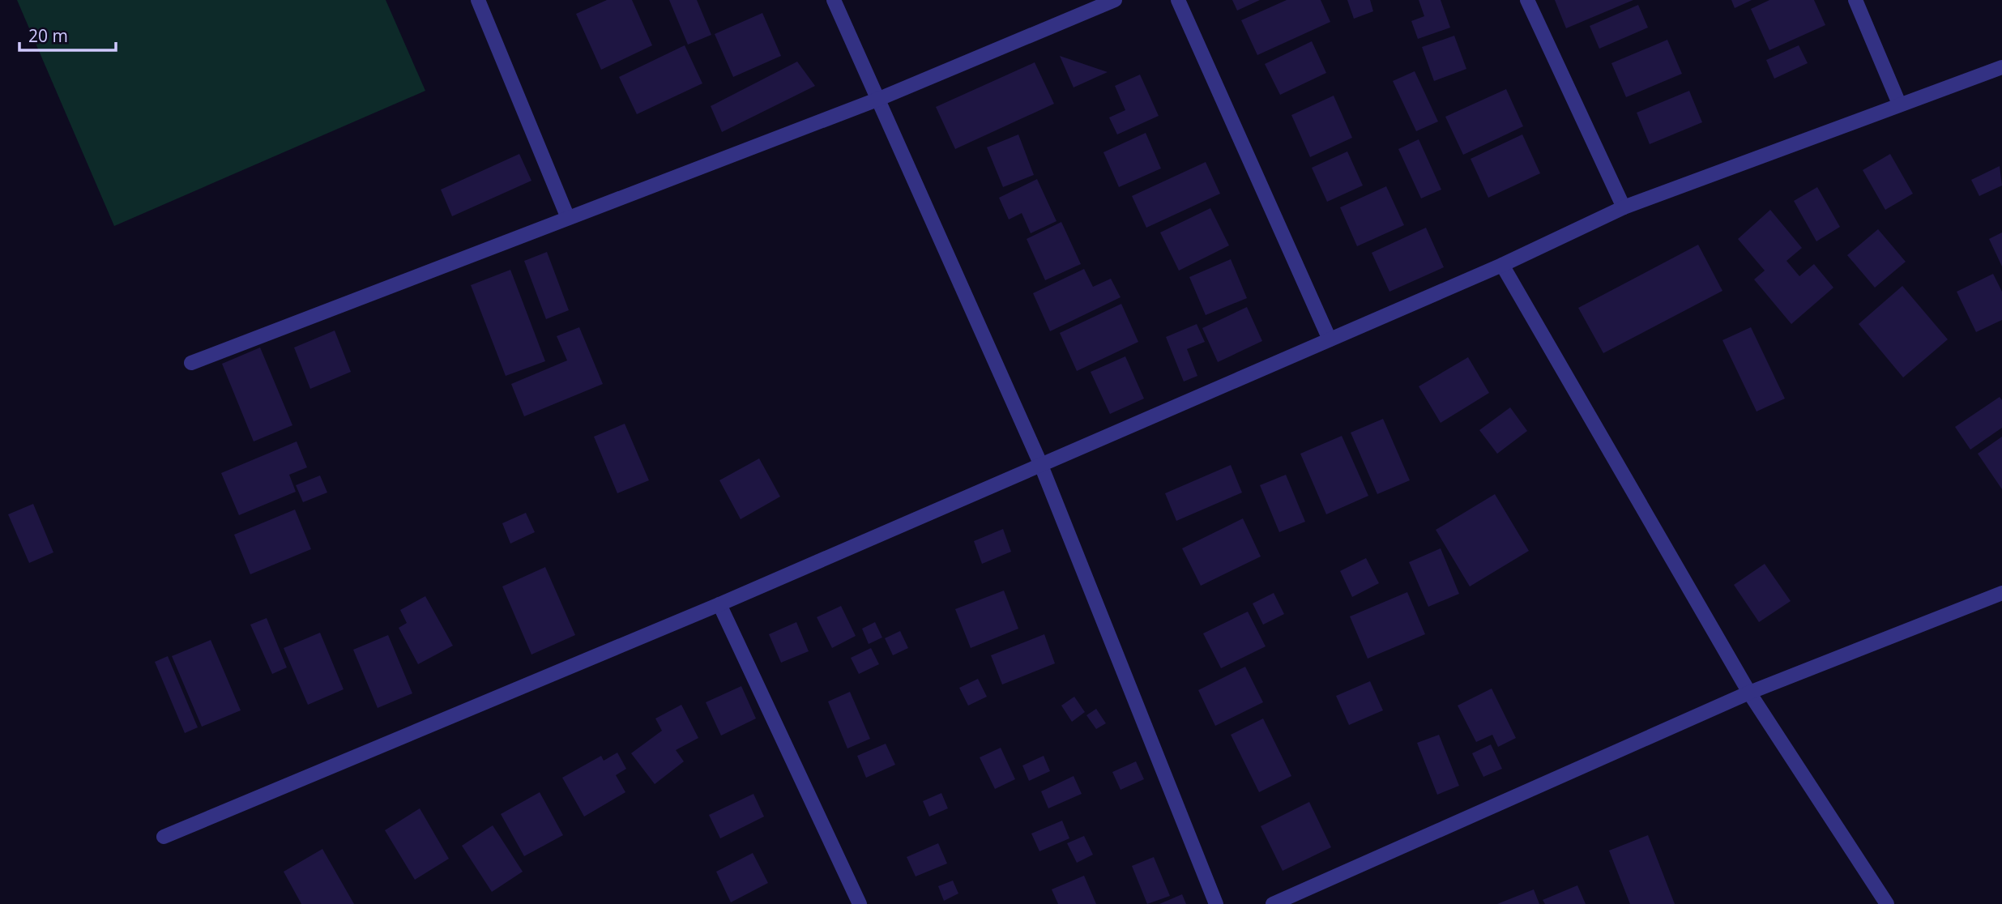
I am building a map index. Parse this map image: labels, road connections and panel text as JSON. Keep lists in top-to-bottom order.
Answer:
{
  "scale_bar": "20 m"
}
